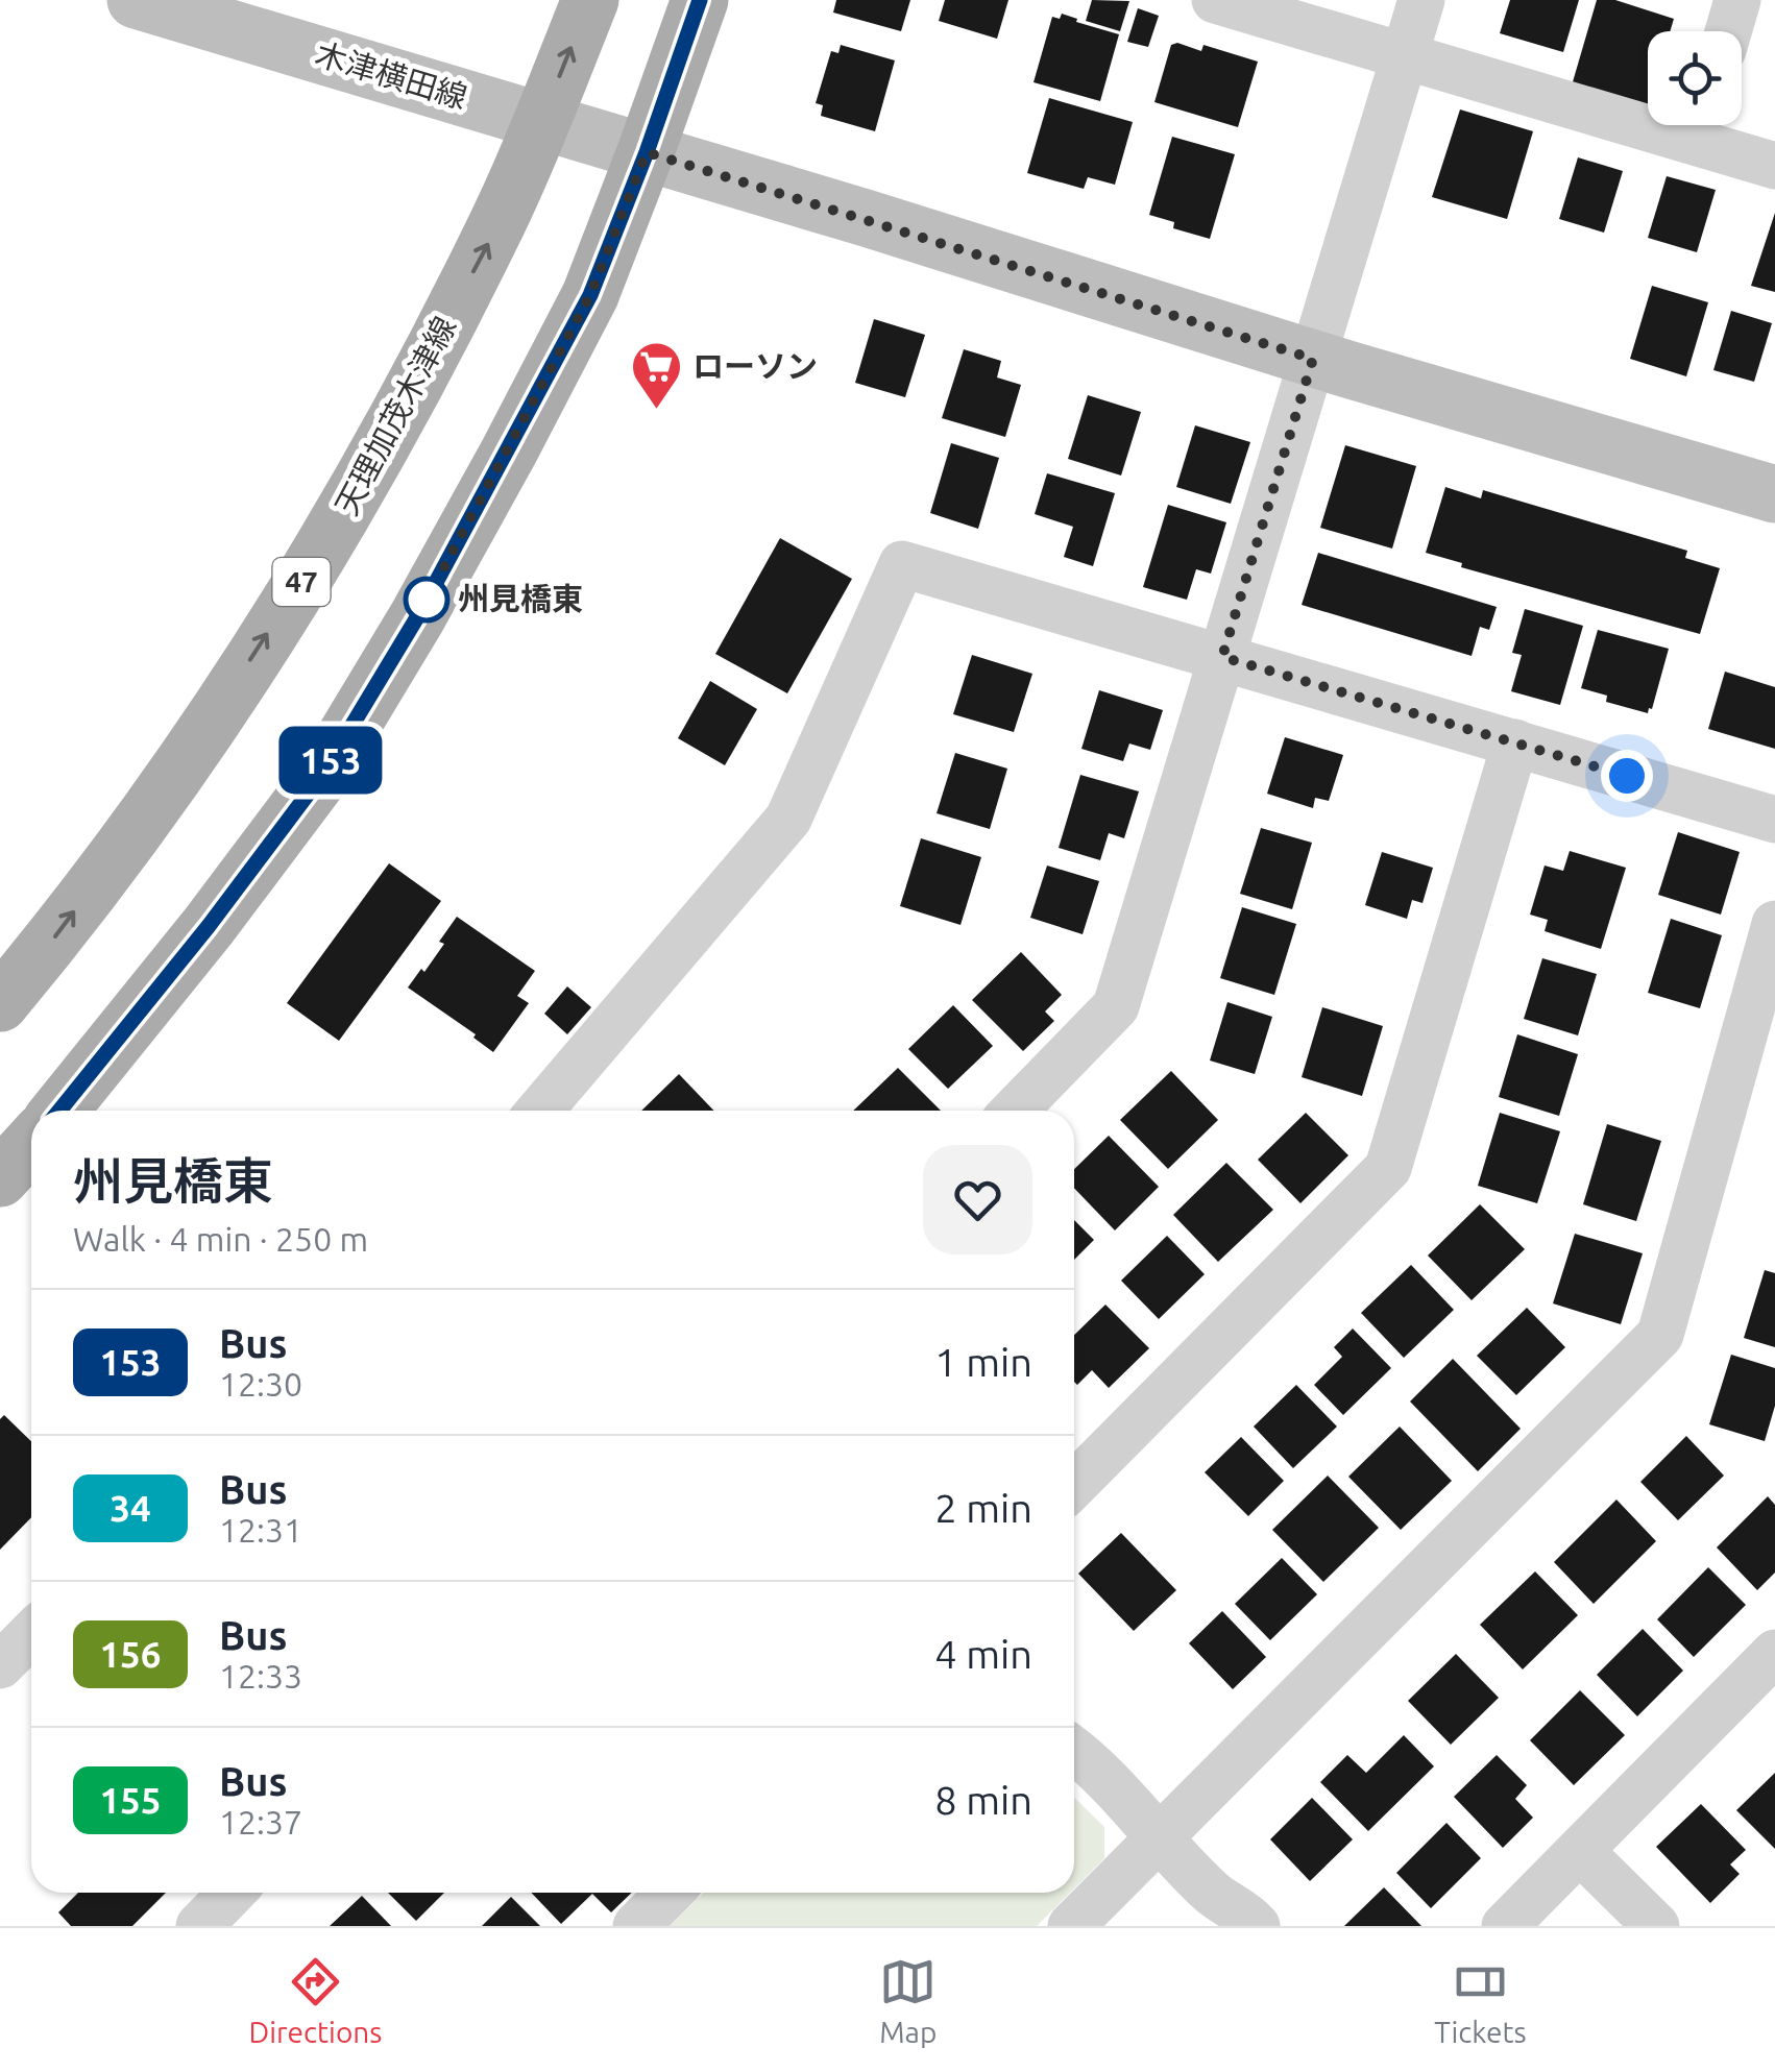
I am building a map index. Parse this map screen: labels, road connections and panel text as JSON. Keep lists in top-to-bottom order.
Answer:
{
  "streets": {
    "main road": ["天理加茂木津線", "47"],
    "street": ["木津横田線"]
  },
  "crossings": [
    ["木津横田線", "天理加茂木津線"]
  ],
  "places": {
    "supermarket": ["ローソン"],
    "other": ["州見橋東"]
  },
  "lines": ["bus line 153"],
  "page": {
    "on_map": "153",
    "heading": ["州見橋東", "Walk · 4 min · 250 m"],
    "list": [
      {
        "mark": "153",
        "name": "Bus",
        "note": "12:30",
        "value": "1 min"
      },
      {
        "mark": "34",
        "name": "Bus",
        "note": "12:31",
        "value": "2 min"
      },
      {
        "mark": "156",
        "name": "Bus",
        "note": "12:33",
        "value": "4 min"
      },
      {
        "mark": "155",
        "name": "Bus",
        "note": "12:37",
        "value": "8 min"
      }
    ],
    "tabs": ["Directions", "Map", "Tickets"]
  }
}
